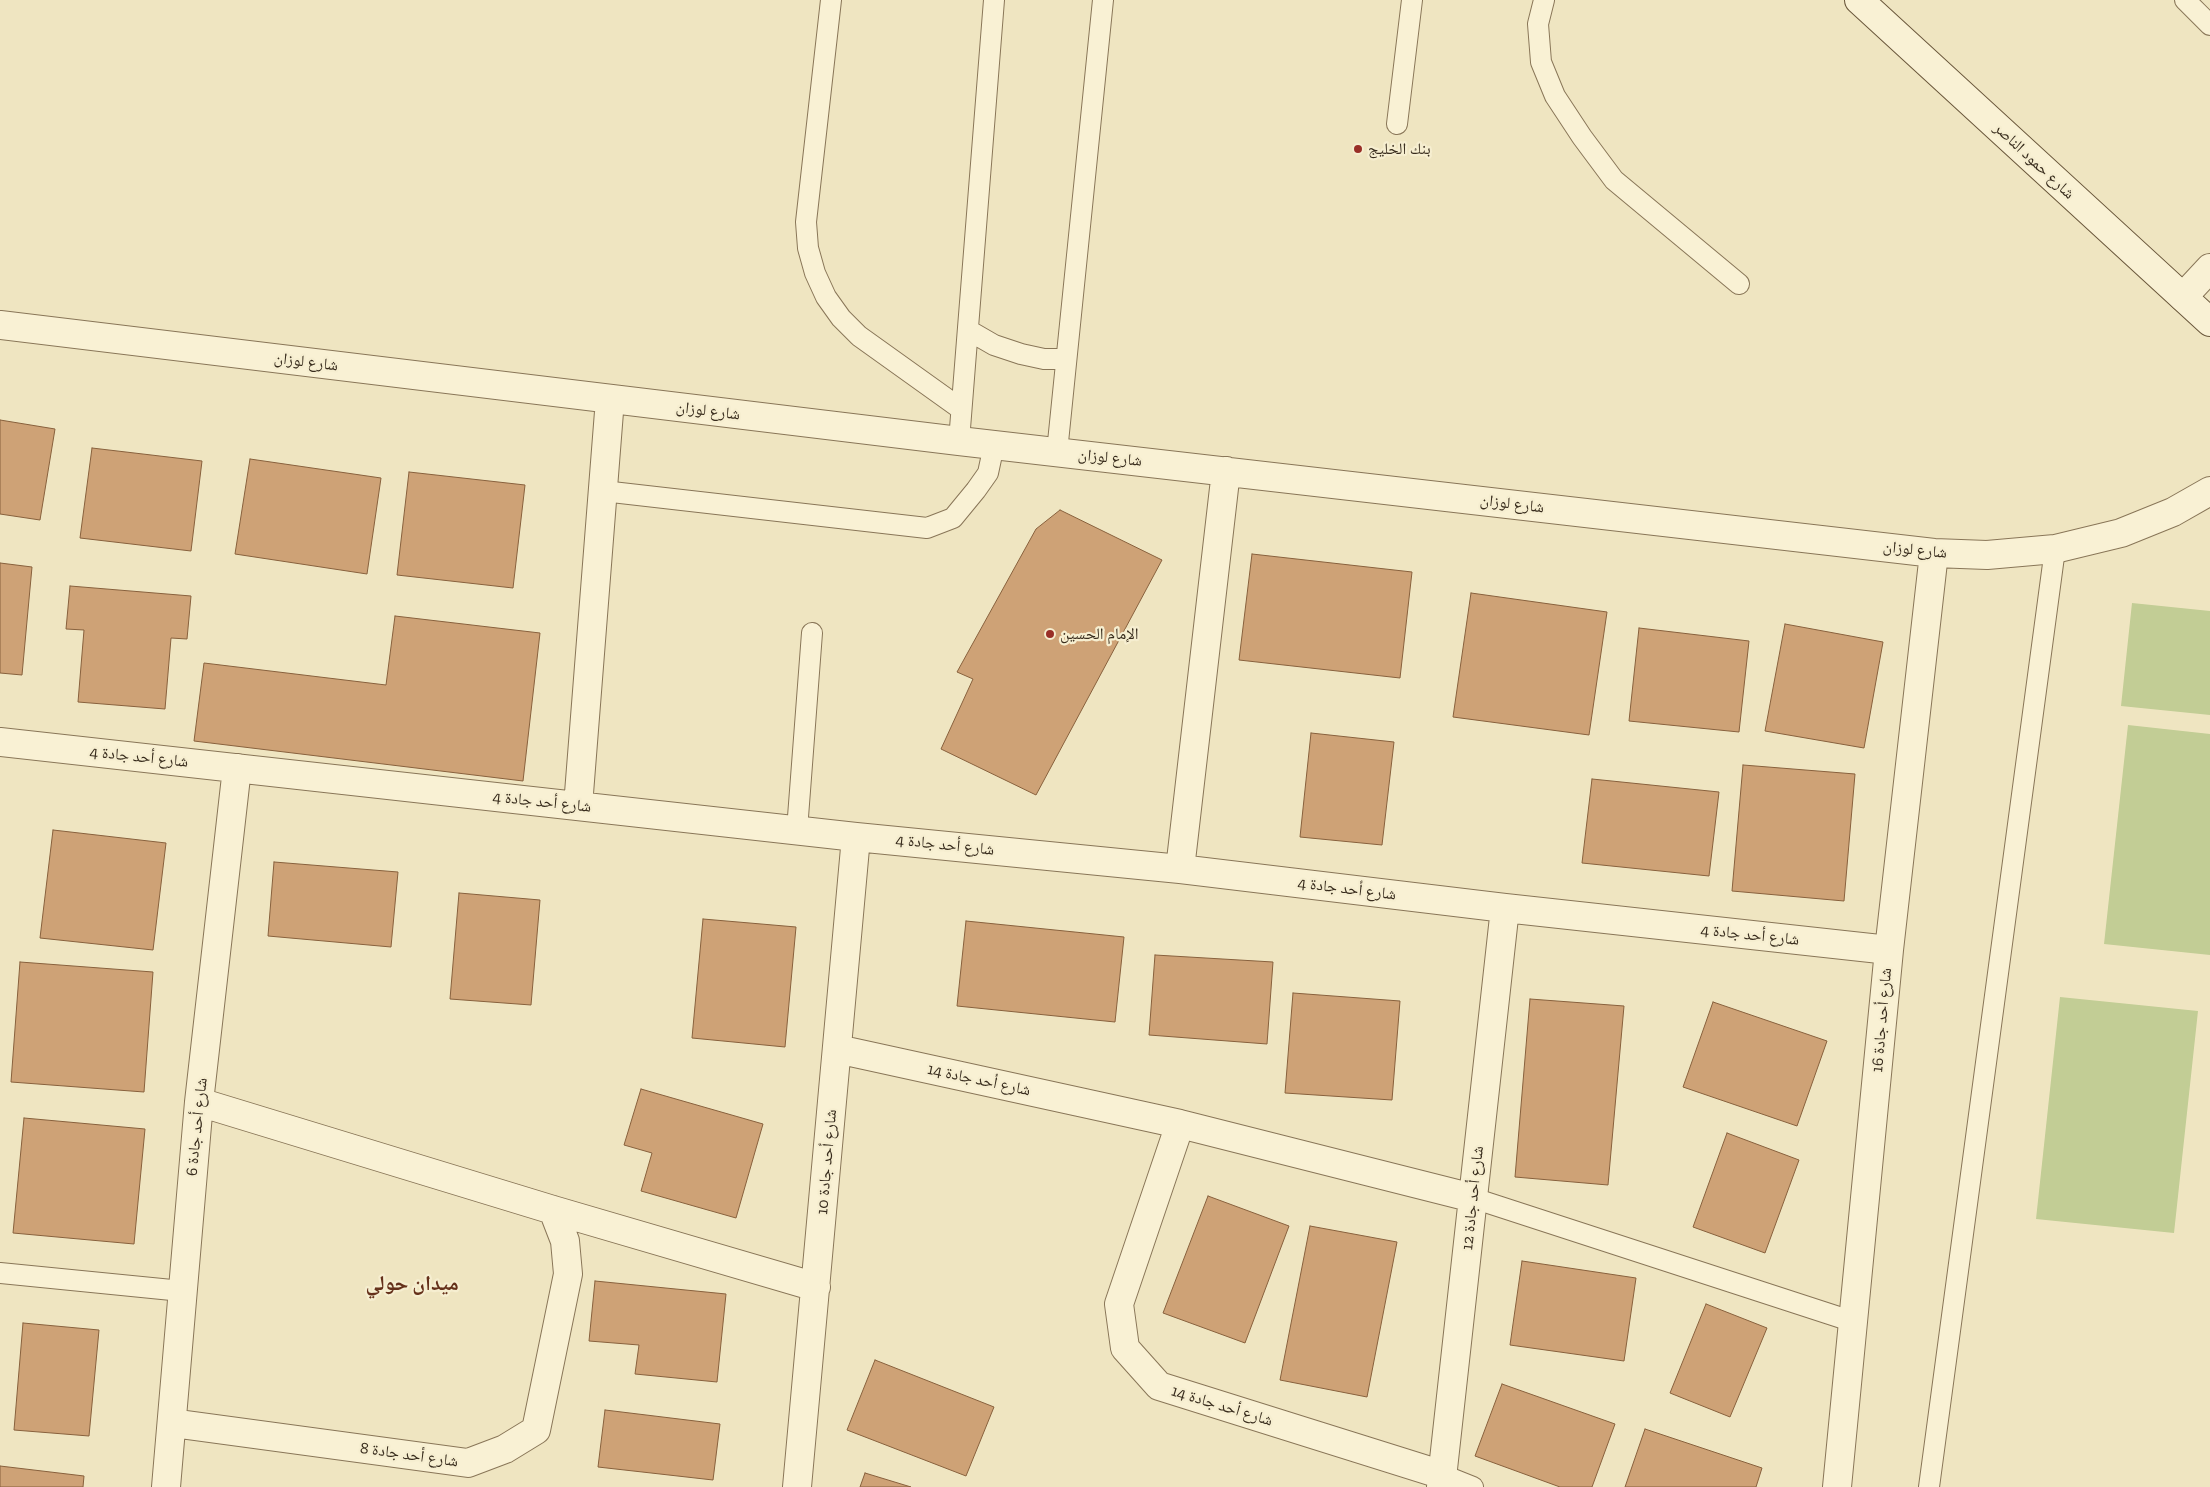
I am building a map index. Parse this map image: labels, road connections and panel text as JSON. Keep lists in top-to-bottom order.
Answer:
{
  "streets": {
    "street": [
      "شارع حمود الناصر",
      "شارع لوزان",
      "شارع أحد جادة 4",
      "شارع أحد جادة 16",
      "شارع أحد جادة 14",
      "شارع أحد جادة 6",
      "شارع أحد جادة 10",
      "شارع أحد جادة 12",
      "شارع أحد جادة 8"
    ]
  },
  "crossings": [
    ["شارع لوزان", "شارع أحد جادة 16"],
    ["شارع أحد جادة 4", "شارع أحد جادة 16"],
    ["شارع أحد جادة 4", "شارع أحد جادة 6"],
    ["شارع أحد جادة 4", "شارع أحد جادة 10"],
    ["شارع أحد جادة 4", "شارع أحد جادة 12"],
    ["شارع أحد جادة 14", "شارع أحد جادة 10"],
    ["شارع أحد جادة 14", "شارع أحد جادة 12"],
    ["شارع أحد جادة 6", "شارع أحد جادة 8"]
  ],
  "districts": ["ميدان حولي"],
  "places": ["بنك الخليج", "الإمام الحسين"]
}
